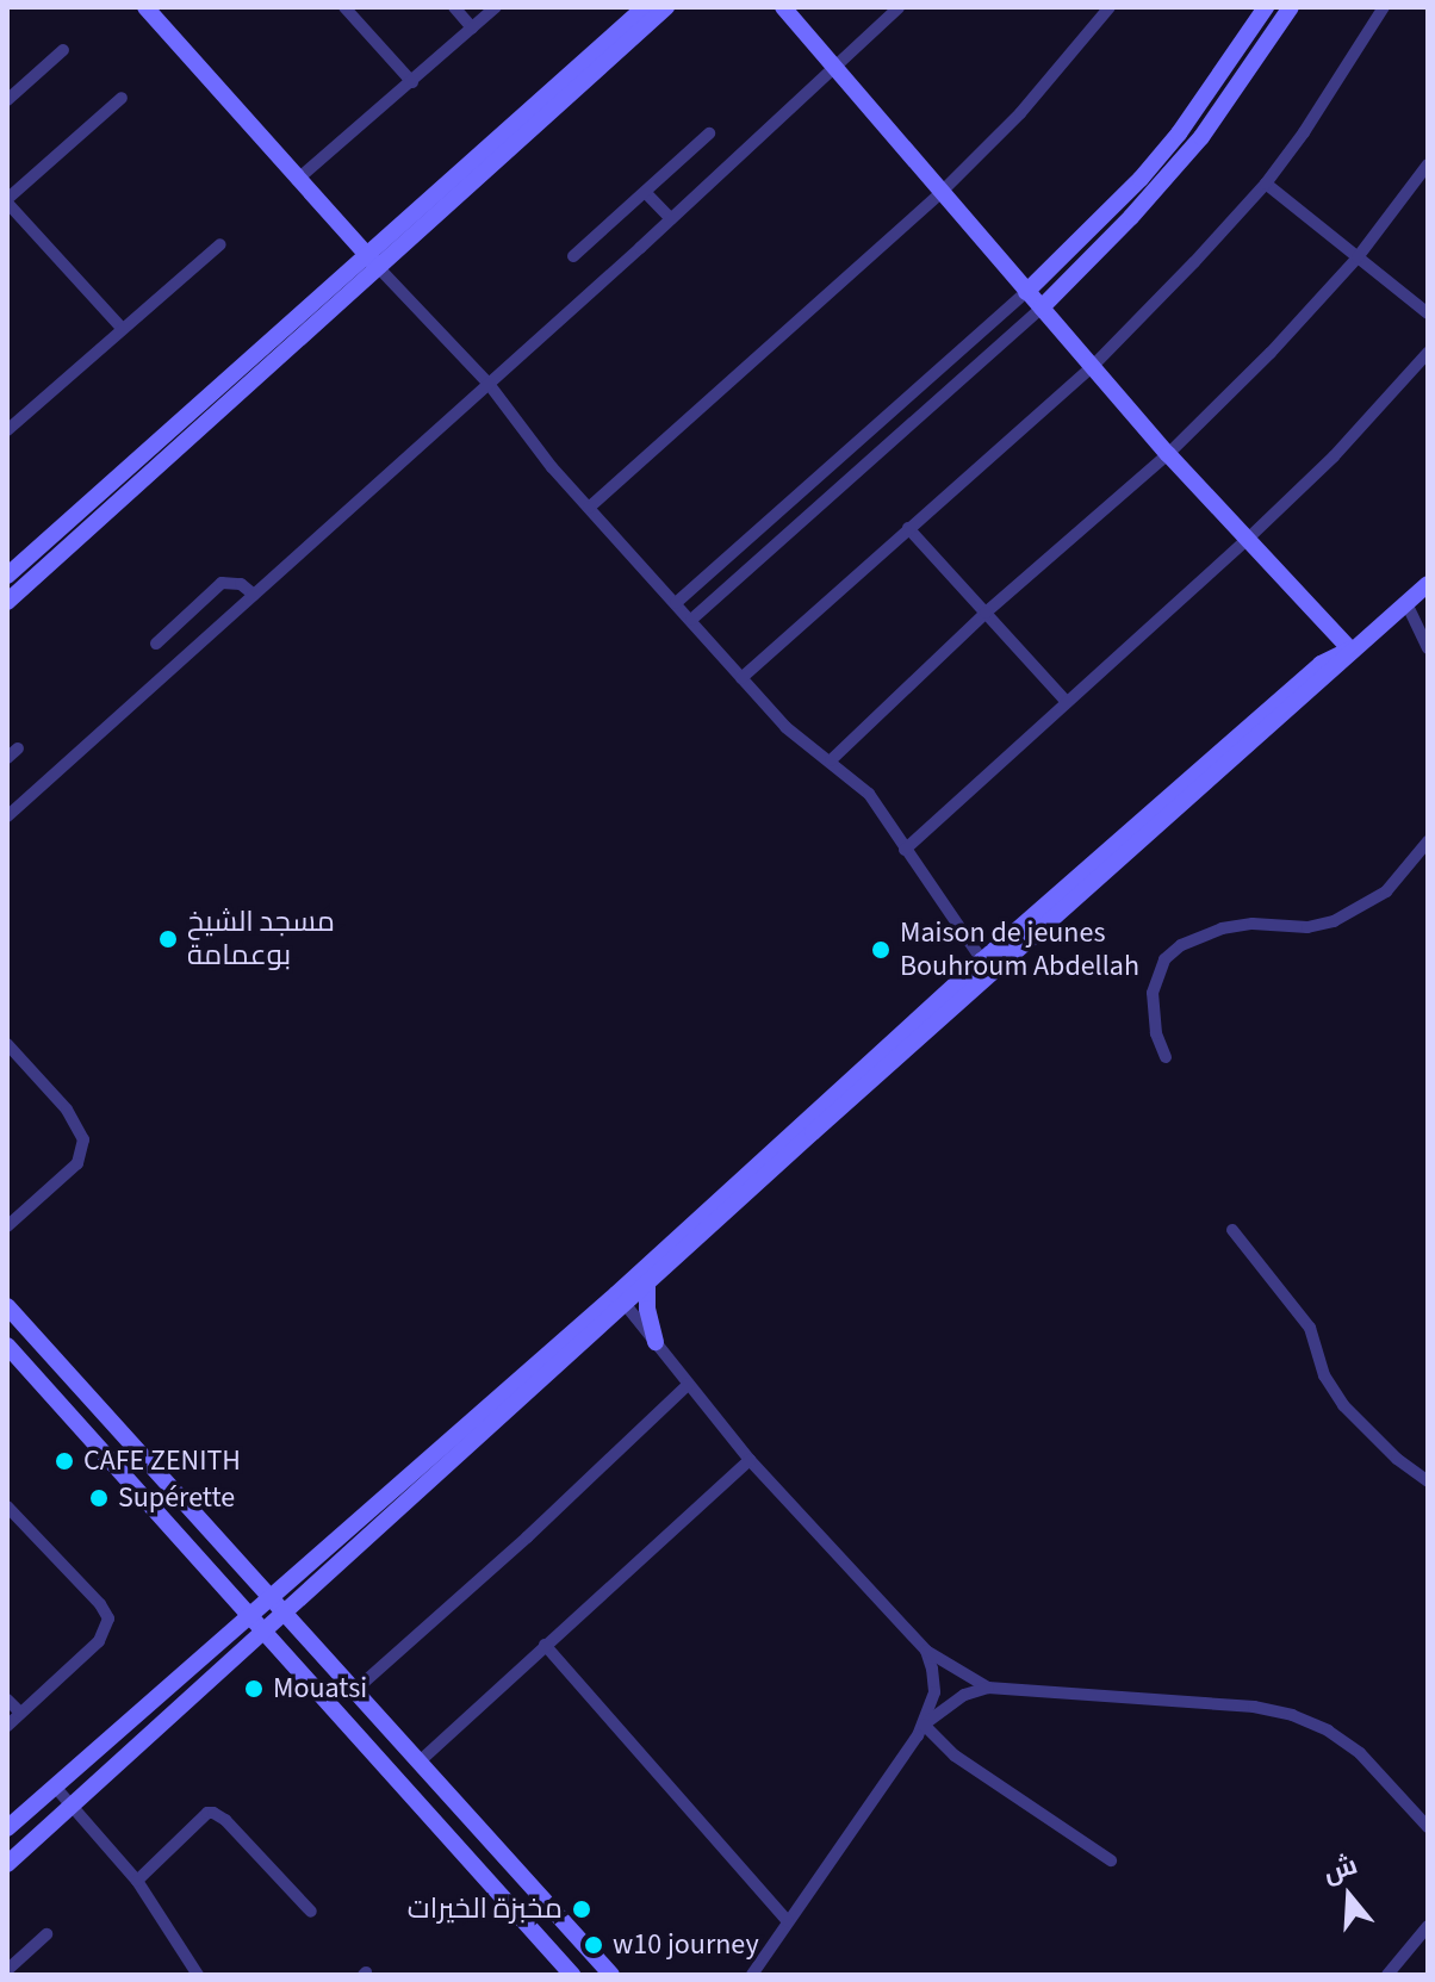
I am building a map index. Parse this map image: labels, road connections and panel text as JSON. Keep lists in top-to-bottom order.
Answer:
{
  "places": [
    "مسجد الشيخ بوعمامة",
    "Maison de jeunes Bouhroum Abdellah",
    "CAFE ZENITH",
    "Supérette",
    "Mouatsi",
    "مخبزة الخيرات",
    "w10 journey"
  ],
  "north": "top"
}
